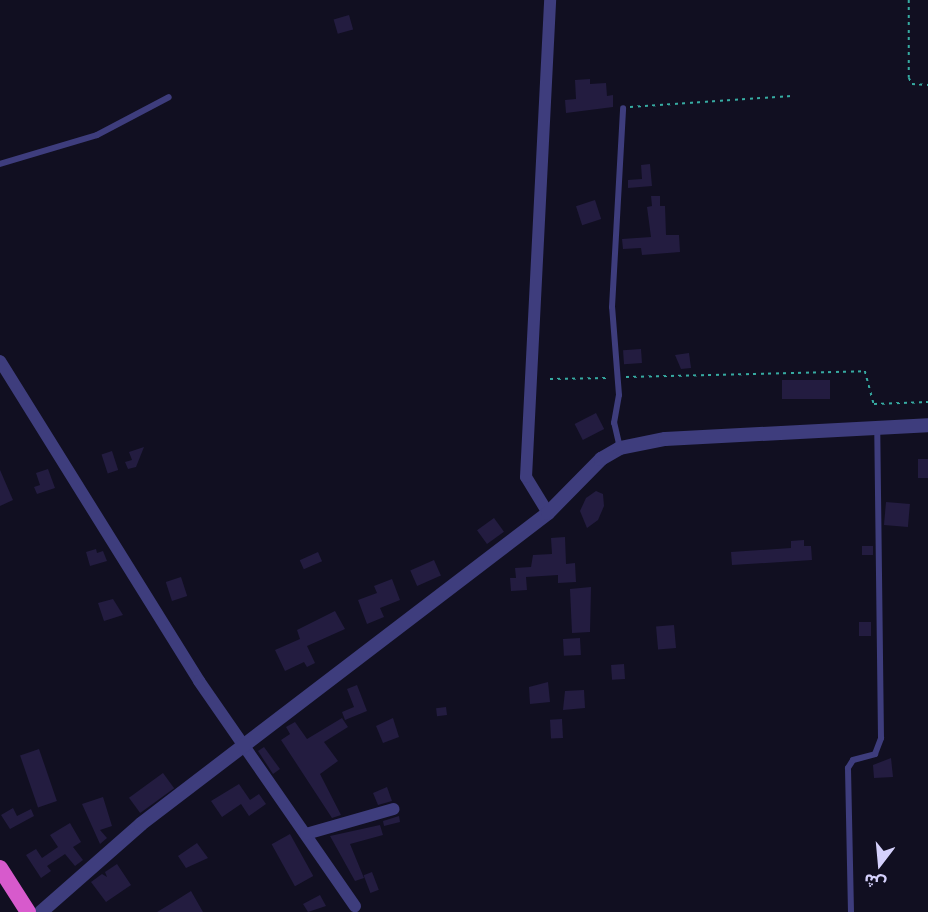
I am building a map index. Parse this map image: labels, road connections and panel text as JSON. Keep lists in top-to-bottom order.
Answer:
{
  "north": "bottom"
}
